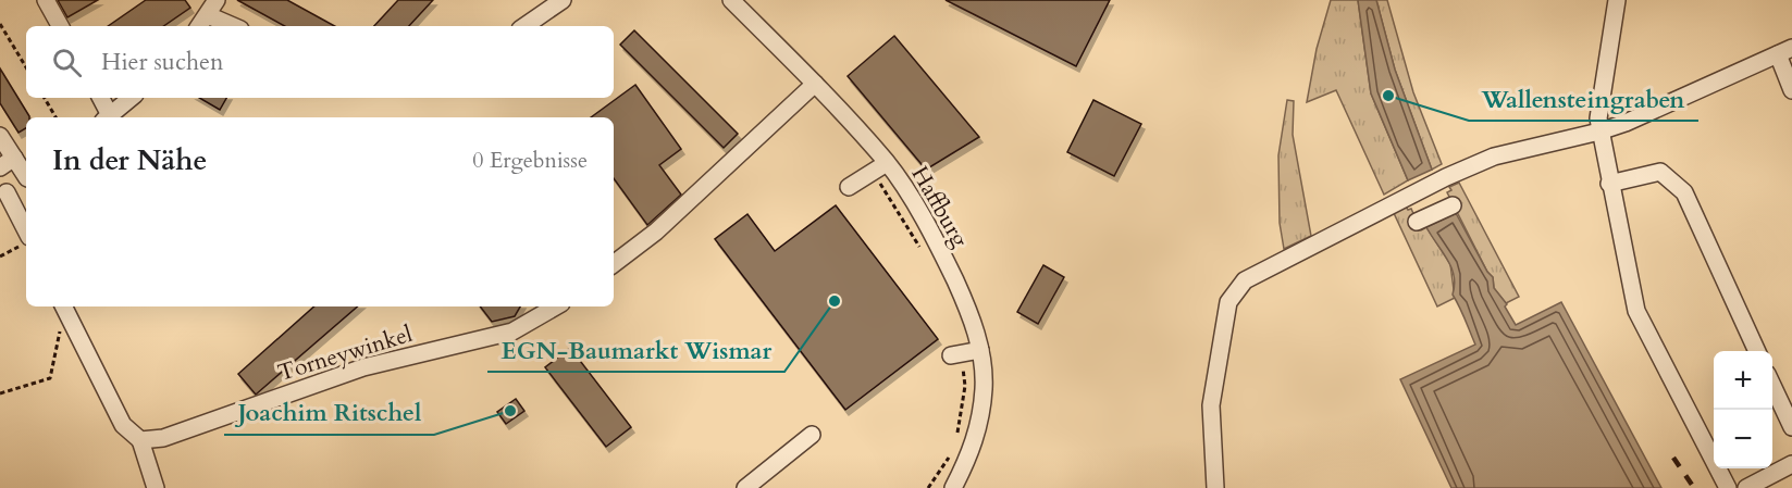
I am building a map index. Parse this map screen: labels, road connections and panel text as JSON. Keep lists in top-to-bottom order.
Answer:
{
  "streets": {
    "street": ["Haffburg", "Torneywinkel"]
  },
  "places": ["Wallensteingraben", "EGN-Baumarkt Wismar", "Joachim Ritschel"],
  "page": {
    "search": "Hier suchen",
    "heading": ["In der Nähe", "0 Ergebnisse"],
    "map_buttons": ["+", "−"]
  }
}
